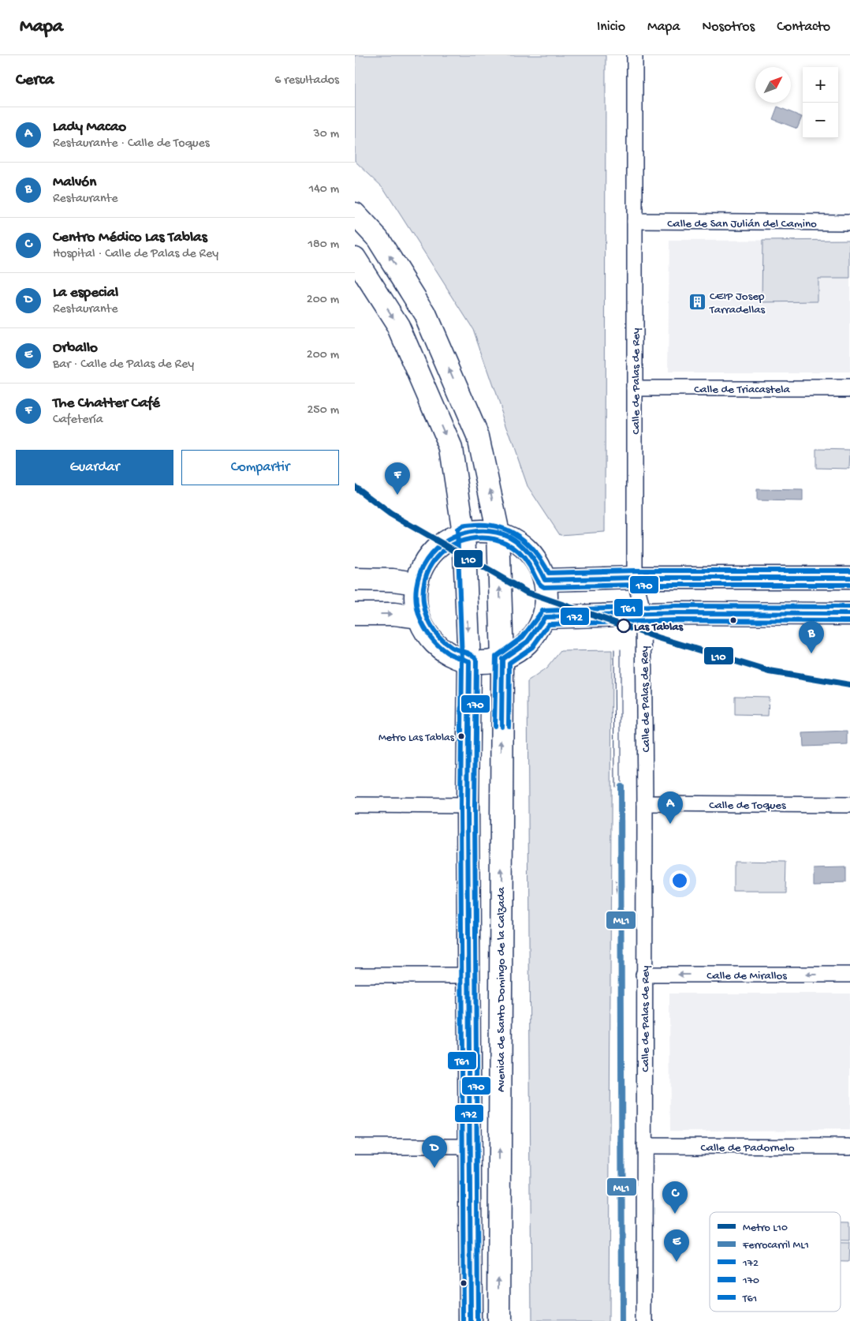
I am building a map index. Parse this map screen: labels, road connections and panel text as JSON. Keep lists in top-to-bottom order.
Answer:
{
  "streets": {
    "street": [
      "Calle de San Julián del Camino",
      "Calle de Palas de Rey",
      "Calle de Triacastela",
      "Calle de Toques",
      "Calle de Mirallos",
      "Avenida de Santo Domingo de la Calzada",
      "Calle de Padornelo"
    ]
  },
  "crossings": [
    ["Calle de San Julián del Camino", "Calle de Palas de Rey"],
    ["Calle de Palas de Rey", "Calle de Triacastela"],
    ["Calle de Palas de Rey", "Calle de Toques"],
    ["Calle de Palas de Rey", "Calle de Mirallos"],
    ["Calle de Palas de Rey", "Calle de Padornelo"]
  ],
  "one_way": ["Calle de Mirallos"],
  "places": {
    "building": ["CEIP Josep Tarradellas"],
    "other": ["Las Tablas", "Metro Las Tablas"]
  },
  "lines": [
    "metro line L10",
    "transit line T61",
    "transit line 172",
    "transit line 170",
    "rail line ML1"
  ],
  "legend": [
    "Metro L10",
    "Ferrocarril ML1",
    "172",
    "170",
    "T61"
  ],
  "north": "top right",
  "page": {
    "header": "Mapa",
    "nav": [
      "Inicio",
      "Mapa",
      "Nosotros",
      "Contacto"
    ],
    "heading": ["Cerca", "6 resultados"],
    "map_buttons": ["+", "−"],
    "list": [
      {
        "mark": "A",
        "name": "Lady Macao",
        "note": "Restaurante · Calle de Toques",
        "value": "30 m"
      },
      {
        "mark": "B",
        "name": "Malvón",
        "note": "Restaurante",
        "value": "140 m"
      },
      {
        "mark": "C",
        "name": "Centro Médico Las Tablas",
        "note": "Hospital · Calle de Palas de Rey",
        "value": "180 m"
      },
      {
        "mark": "D",
        "name": "La especial",
        "note": "Restaurante",
        "value": "200 m"
      },
      {
        "mark": "E",
        "name": "Orballo",
        "note": "Bar · Calle de Palas de Rey",
        "value": "200 m"
      },
      {
        "mark": "F",
        "name": "The Chatter Café",
        "note": "Cafetería",
        "value": "250 m"
      }
    ],
    "buttons": ["Guardar", "Compartir"],
    "pins": [
      "F",
      "B",
      "A",
      "D",
      "C",
      "E"
    ]
  }
}
